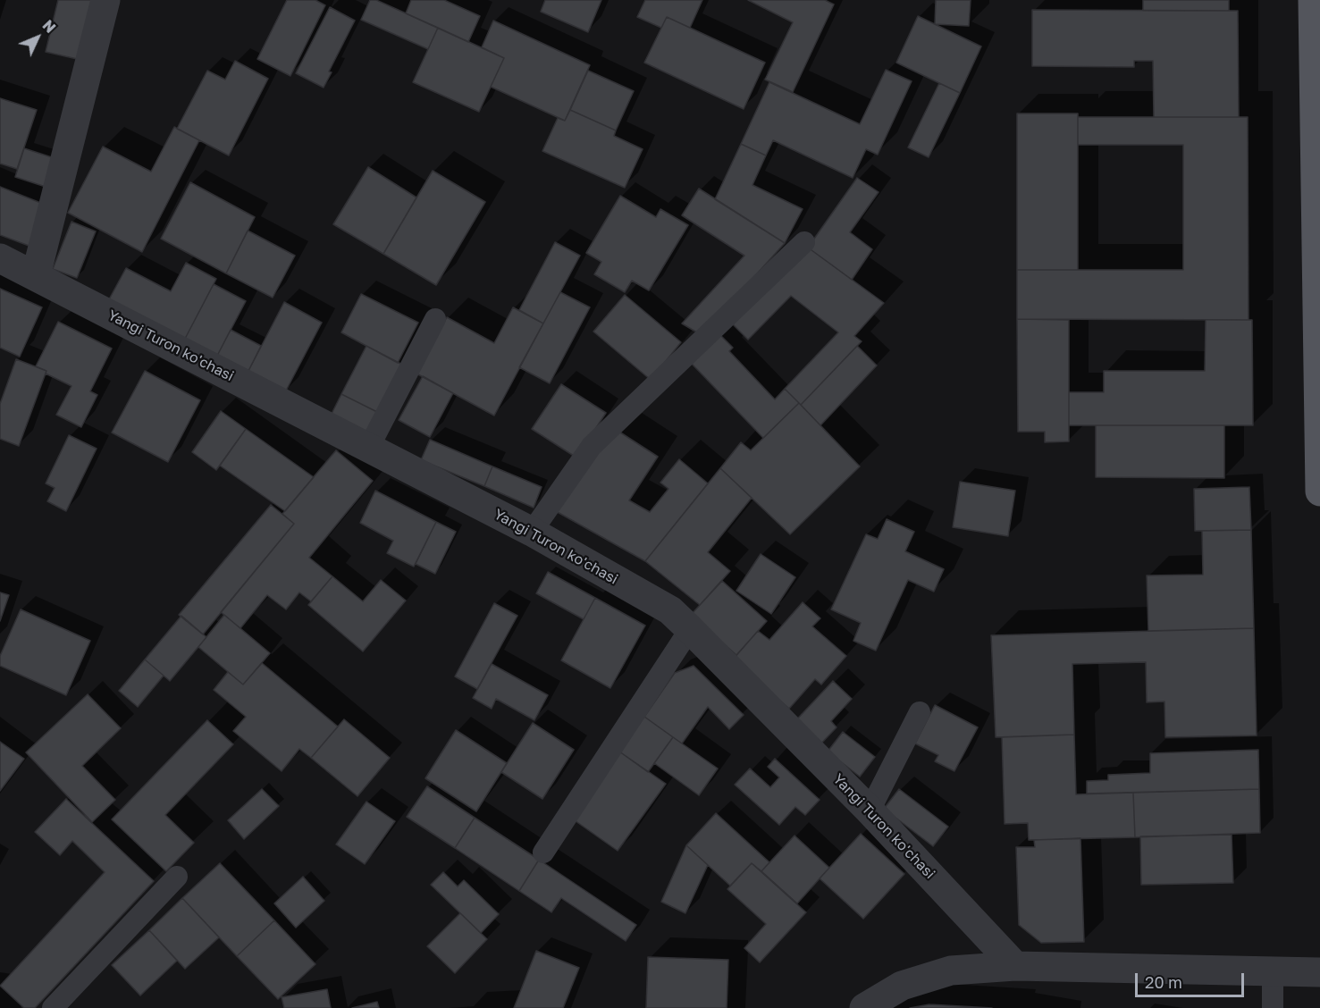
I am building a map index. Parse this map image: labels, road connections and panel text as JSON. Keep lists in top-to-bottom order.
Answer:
{
  "streets": {
    "street": ["Yangi Turon ko'chasi"]
  },
  "scale_bar": "20 m",
  "north": "top right"
}
